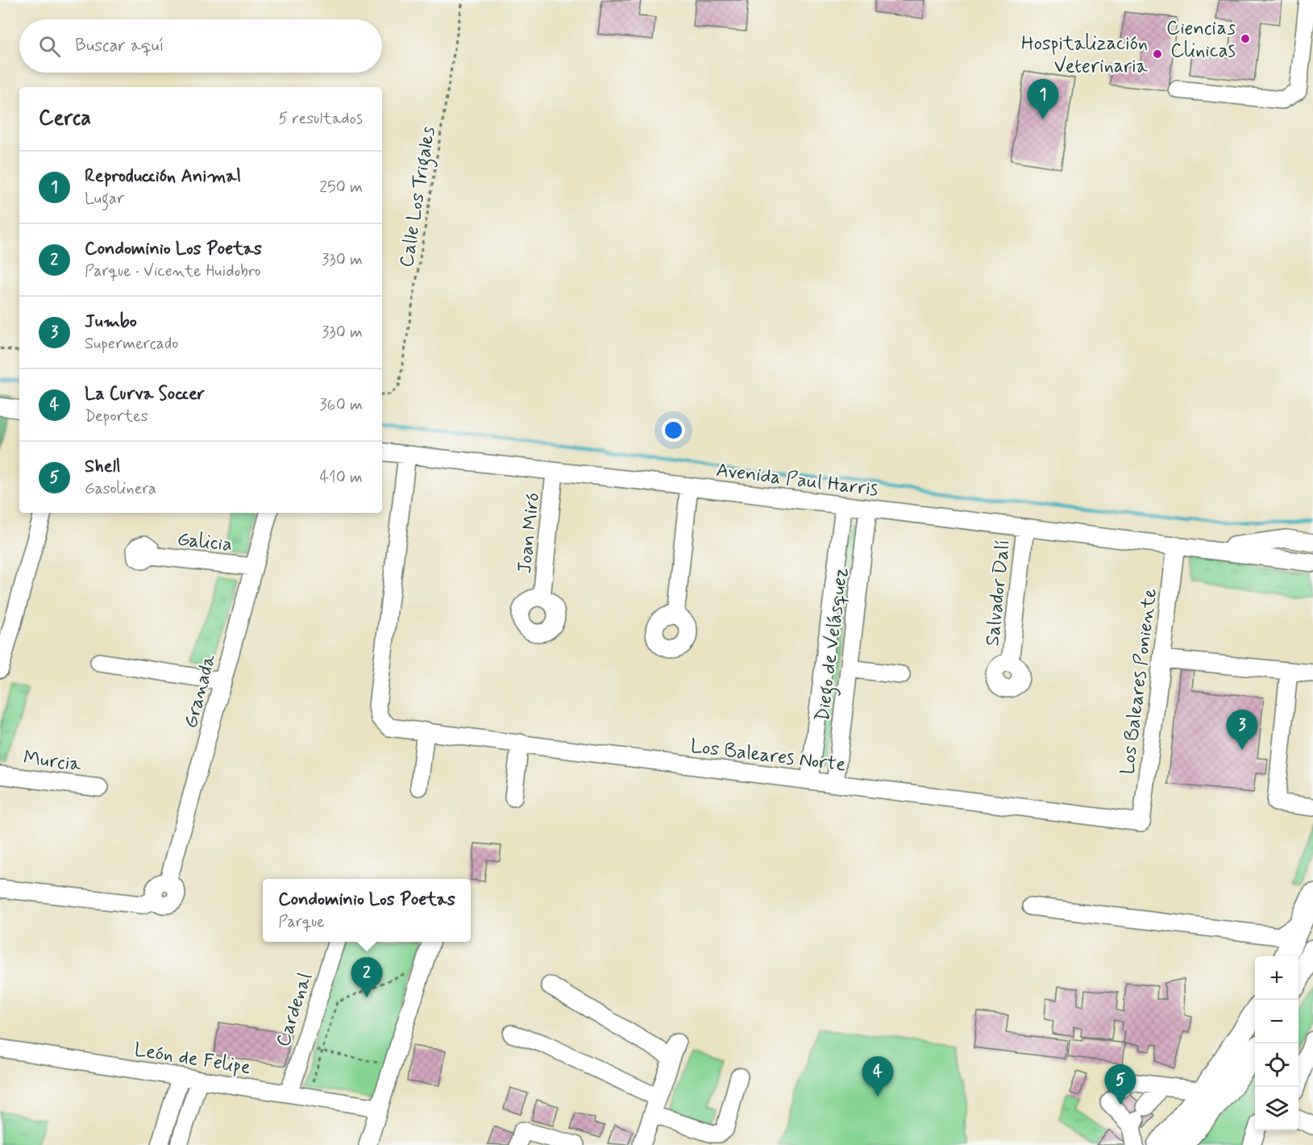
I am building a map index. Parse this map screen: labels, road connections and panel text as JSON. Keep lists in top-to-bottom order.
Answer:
{
  "streets": {
    "street": [
      "Avenida Paul Harris",
      "Joan Miró",
      "Galicia",
      "Salvador Dalí",
      "Diego de Velásquez",
      "Los Baleares Poniente",
      "Granada",
      "Los Baleares Norte",
      "Murcia",
      "Cardenal",
      "León de Felipe"
    ],
    "path": ["Calle Los Trigales"]
  },
  "crossings": [
    ["Avenida Paul Harris", "Joan Miró"],
    ["Avenida Paul Harris", "Salvador Dalí"],
    ["Avenida Paul Harris", "Diego de Velásquez"],
    ["Avenida Paul Harris", "Los Baleares Poniente"],
    ["Avenida Paul Harris", "Los Baleares Norte"],
    ["Galicia", "Granada"],
    ["Diego de Velásquez", "Los Baleares Norte"],
    ["Los Baleares Poniente", "Los Baleares Norte"],
    ["Cardenal", "León de Felipe"]
  ],
  "places": ["Ciencias Clinicas", "Hospitalización Veterinaria"],
  "page": {
    "search": "Buscar aquí",
    "pins": [
      "1",
      "3",
      "2",
      "4",
      "5"
    ],
    "heading": ["Cerca", "5 resultados"],
    "list": [
      {
        "mark": "1",
        "name": "Reproducción Animal",
        "note": "Lugar",
        "value": "250 m"
      },
      {
        "mark": "2",
        "name": "Condominio Los Poetas",
        "note": "Parque · Vicente Huidobro",
        "value": "330 m"
      },
      {
        "mark": "3",
        "name": "Jumbo",
        "note": "Supermercado",
        "value": "330 m"
      },
      {
        "mark": "4",
        "name": "La Curva Soccer",
        "note": "Deportes",
        "value": "360 m"
      },
      {
        "mark": "5",
        "name": "Shell",
        "note": "Gasolinera",
        "value": "410 m"
      }
    ],
    "popup": ["Condominio Los Poetas", "Parque"],
    "map_buttons": ["+", "−"]
  }
}
